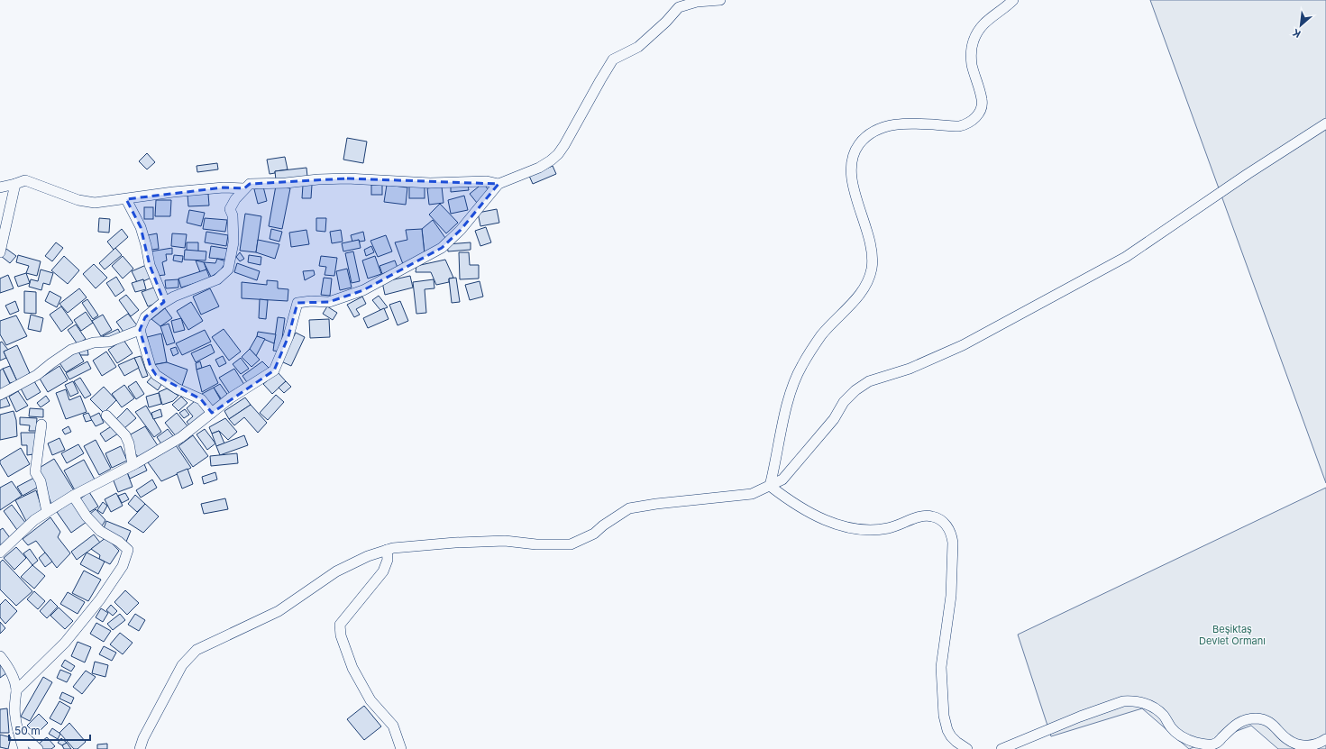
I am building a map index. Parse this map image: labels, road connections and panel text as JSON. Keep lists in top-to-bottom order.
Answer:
{
  "parks": ["Beşiktaş Devlet Ormanı"],
  "scale_bar": "50 m",
  "north": "bottom left"
}
